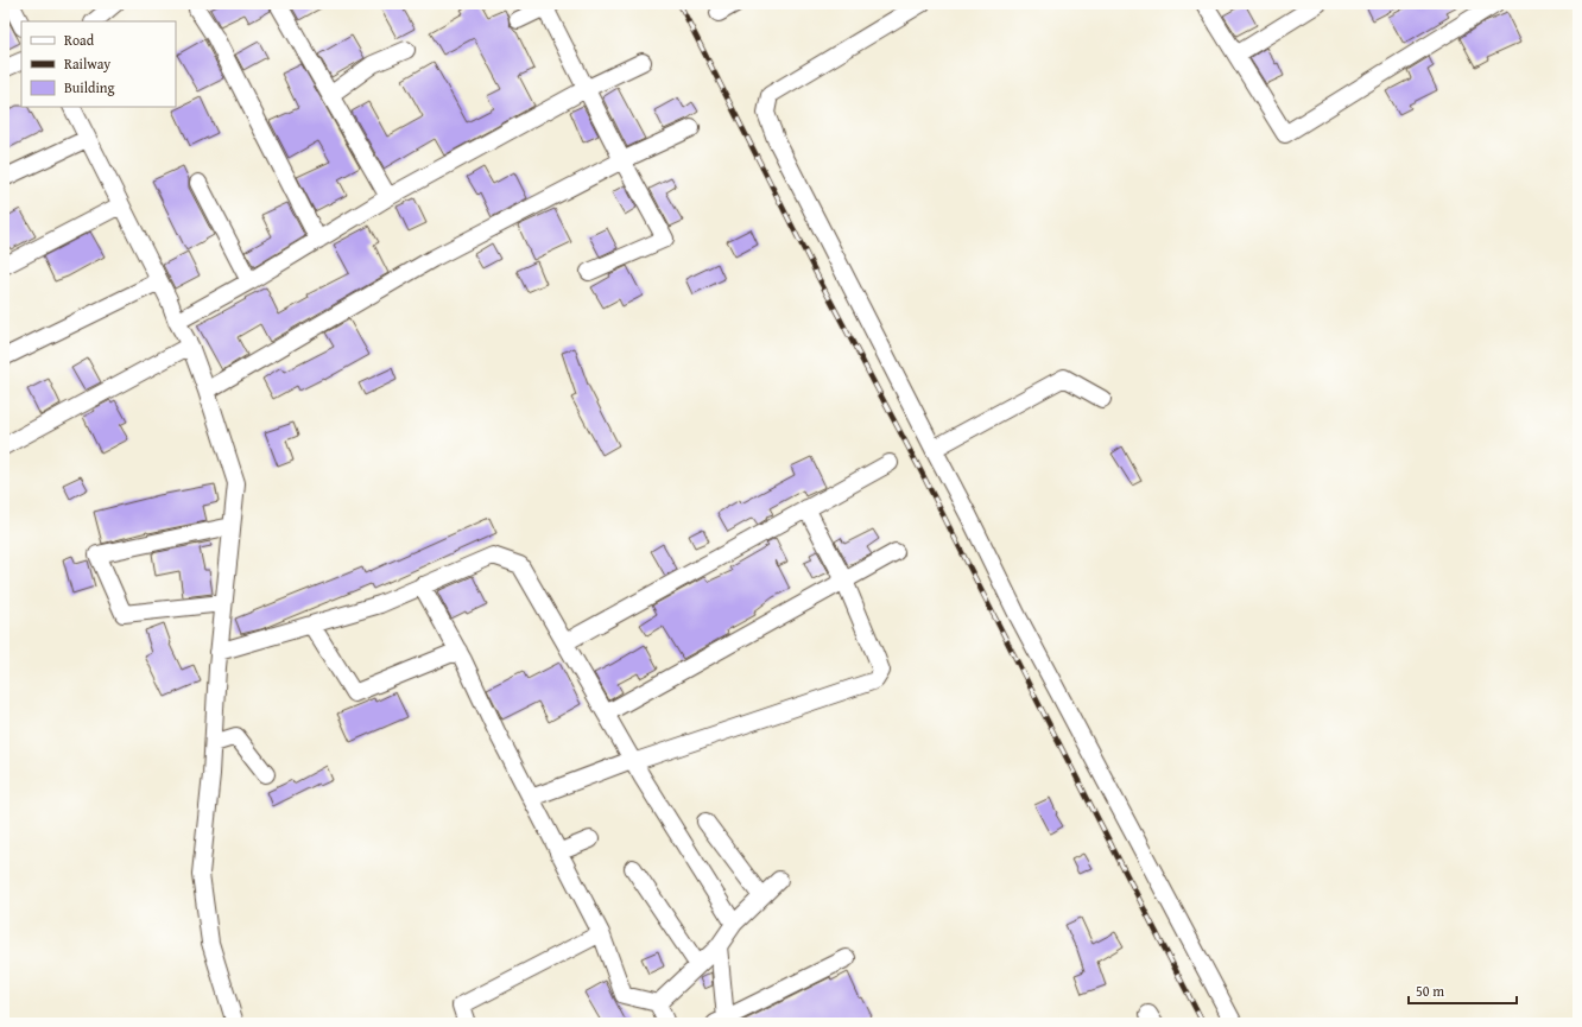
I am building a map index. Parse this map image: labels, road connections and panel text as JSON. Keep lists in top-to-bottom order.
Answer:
{
  "legend": ["Road", "Railway", "Building"],
  "scale_bar": "50 m"
}
